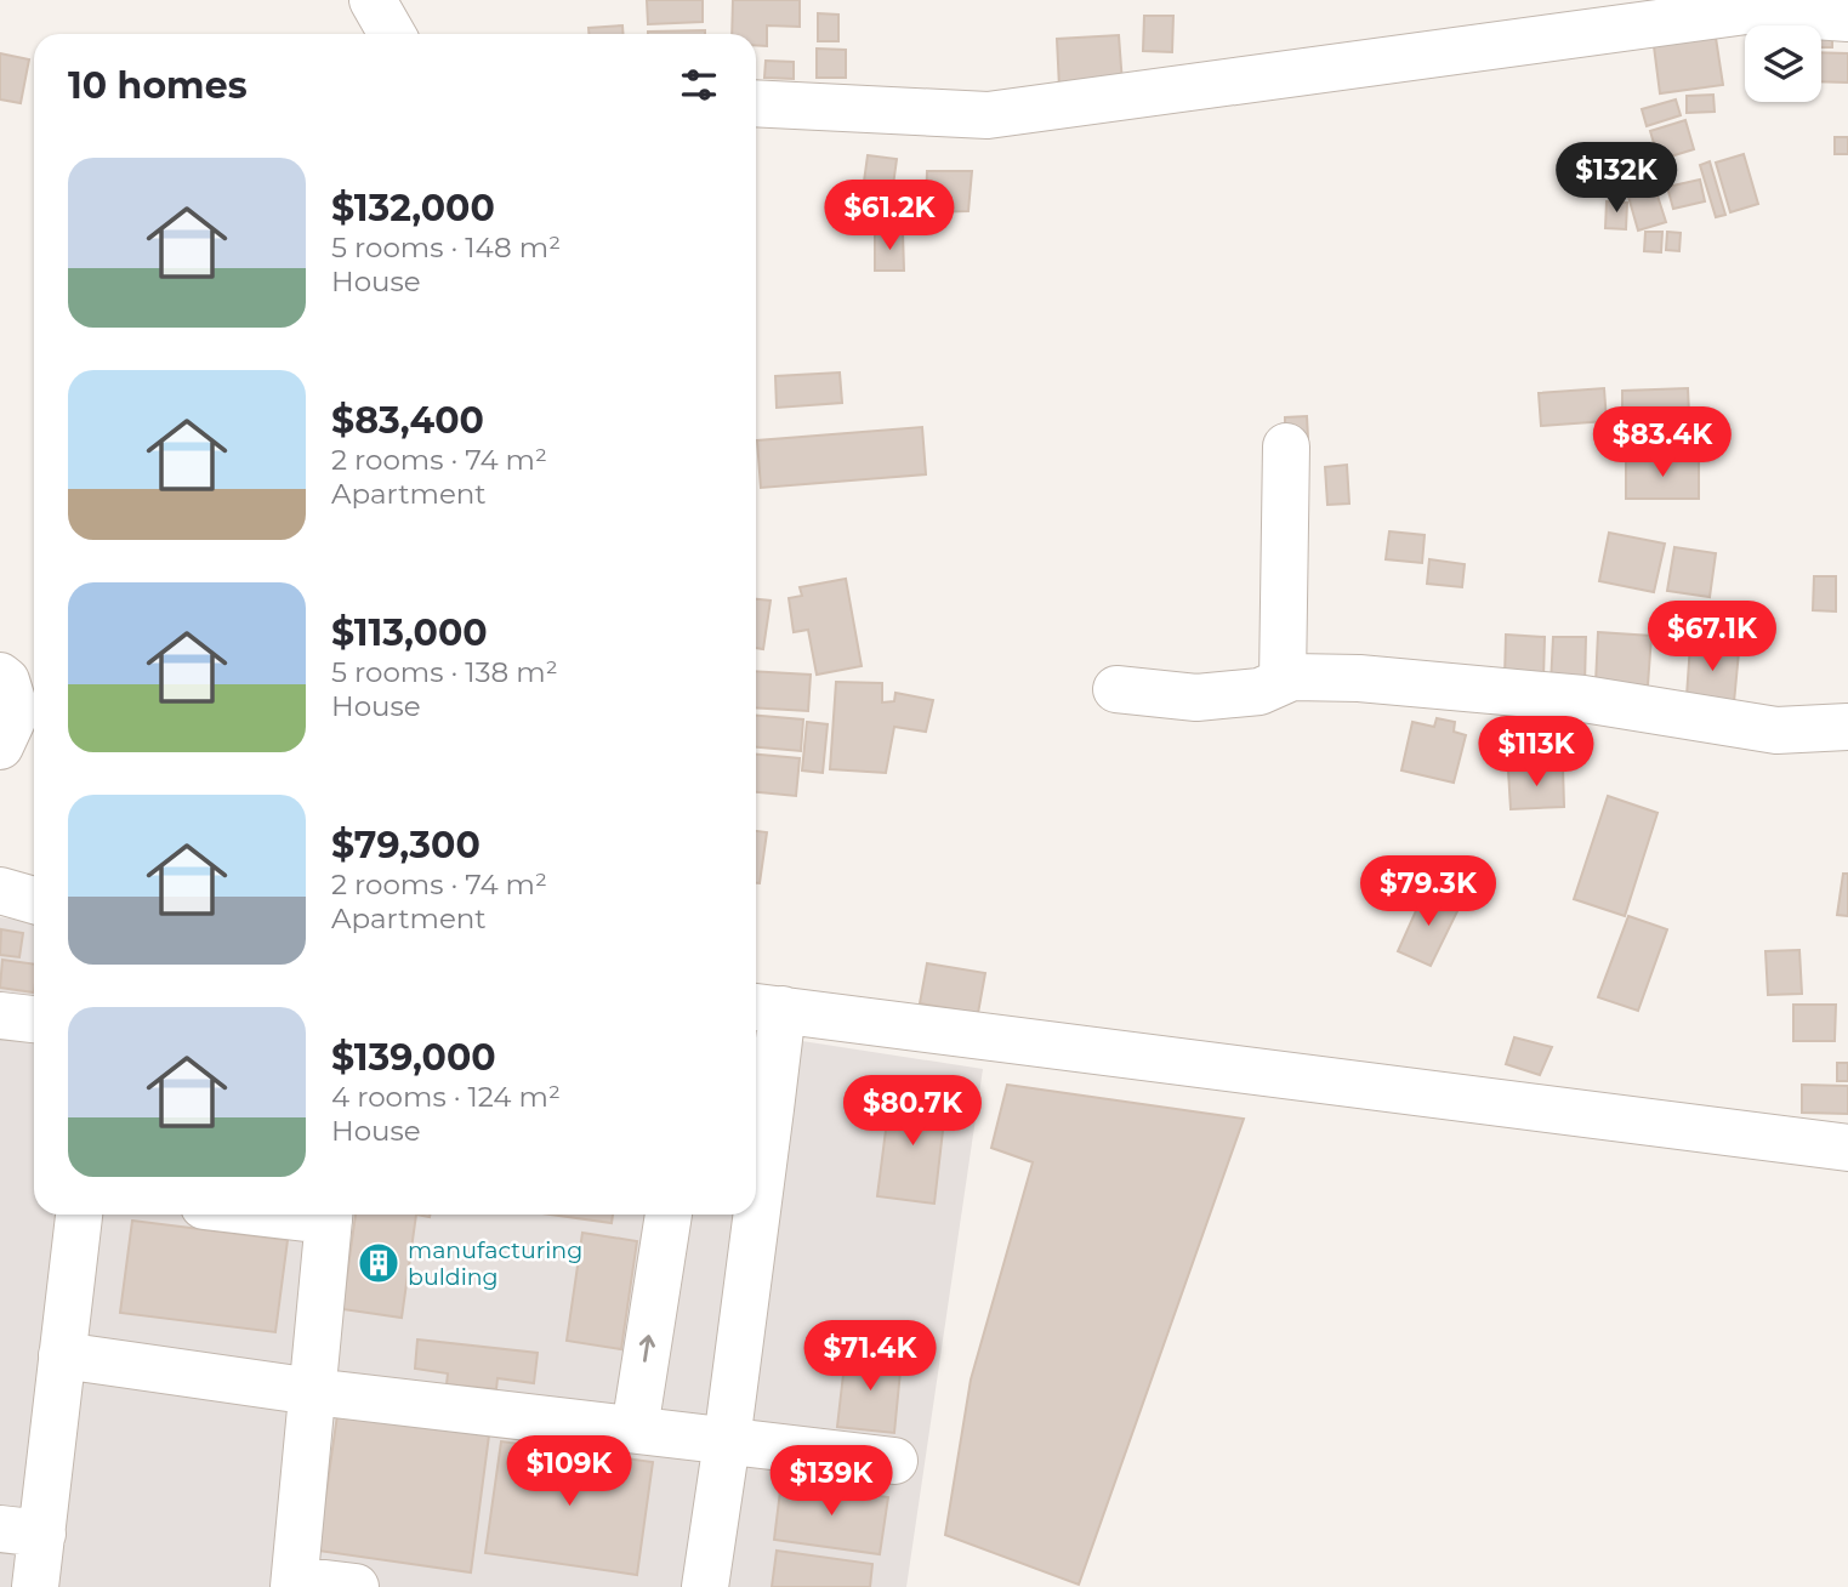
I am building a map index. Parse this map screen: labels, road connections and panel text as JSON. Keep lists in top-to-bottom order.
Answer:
{
  "places": {
    "building": ["manufacturing bulding"]
  },
  "page": {
    "heading": "10 homes",
    "list": [
      {
        "name": "$132,000",
        "note": "5 rooms · 148 m² · House"
      },
      {
        "name": "$83,400",
        "note": "2 rooms · 74 m² · Apartment"
      },
      {
        "name": "$113,000",
        "note": "5 rooms · 138 m² · House"
      },
      {
        "name": "$79,300",
        "note": "2 rooms · 74 m² · Apartment"
      },
      {
        "name": "$139,000",
        "note": "4 rooms · 124 m² · House"
      }
    ],
    "price": [
      "$132K",
      "$61.2K",
      "$83.4K",
      "$67.1K",
      "$113K",
      "$79.3K",
      "$80.7K",
      "$71.4K",
      "$109K",
      "$139K"
    ]
  }
}
